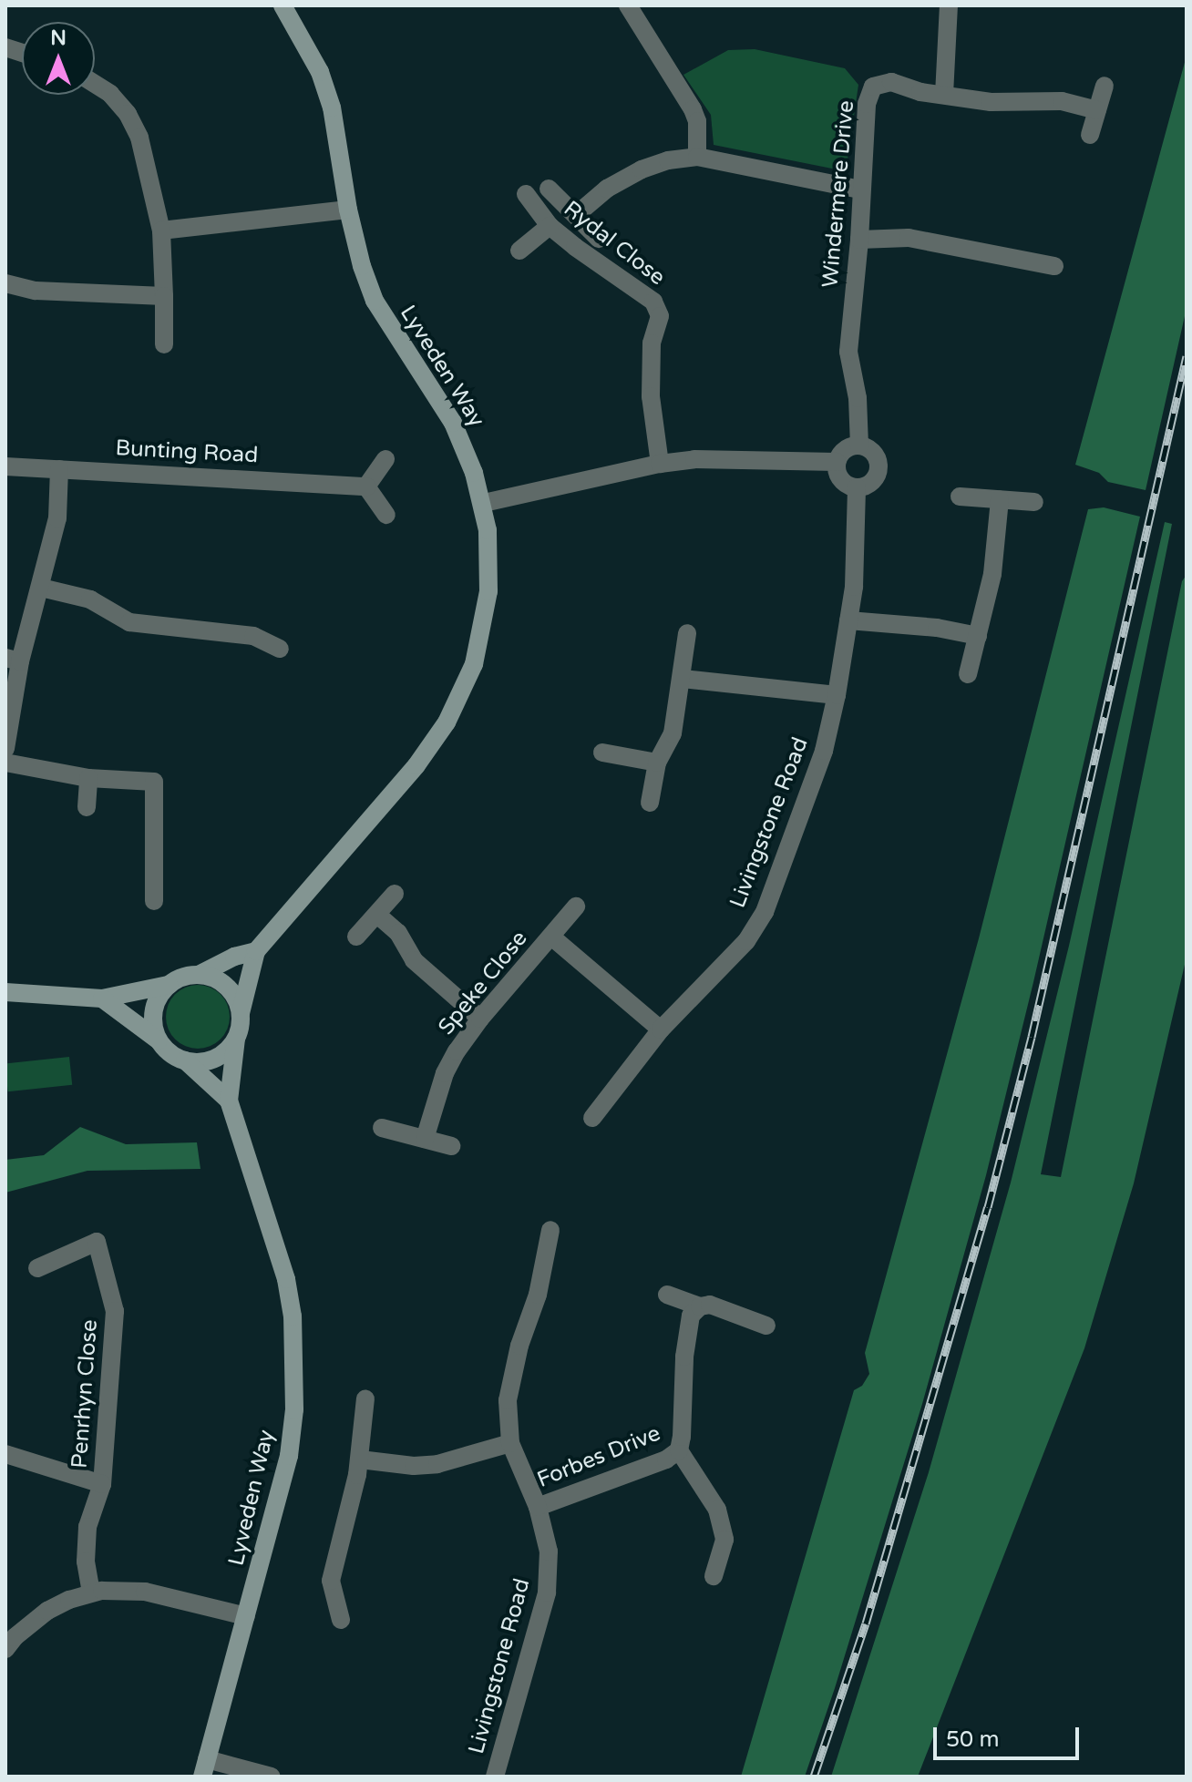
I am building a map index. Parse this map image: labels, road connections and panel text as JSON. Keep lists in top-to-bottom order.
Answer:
{
  "streets": {
    "street": [
      "Windermere Drive",
      "Rydal Close",
      "Lyveden Way",
      "Bunting Road",
      "Livingstone Road",
      "Speke Close",
      "Penrhyn Close",
      "Forbes Drive"
    ]
  },
  "crossings": [
    ["Windermere Drive", "Livingstone Road"],
    ["Livingstone Road", "Forbes Drive"]
  ],
  "scale_bar": "50 m",
  "north": "top"
}
